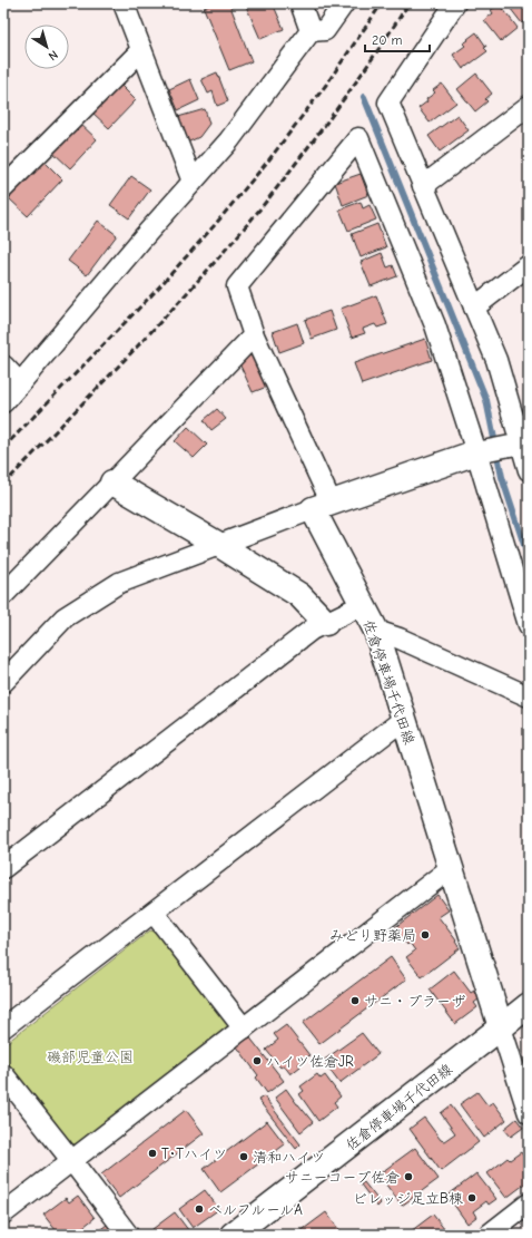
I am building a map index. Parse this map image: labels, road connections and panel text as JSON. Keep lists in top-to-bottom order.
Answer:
{
  "streets": {
    "main road": ["佐倉停車場千代田線"]
  },
  "parks": ["磯部児童公園"],
  "places": [
    "みどり野薬局",
    "サニ・プラーザ",
    "ハイツ佐倉JR",
    "T･Tハイツ",
    "清和ハイツ",
    "サニーコープ佐倉",
    "ビレッジ足立B棟",
    "ベルフルールA"
  ],
  "scale_bar": "20 m",
  "north": "bottom right"
}
